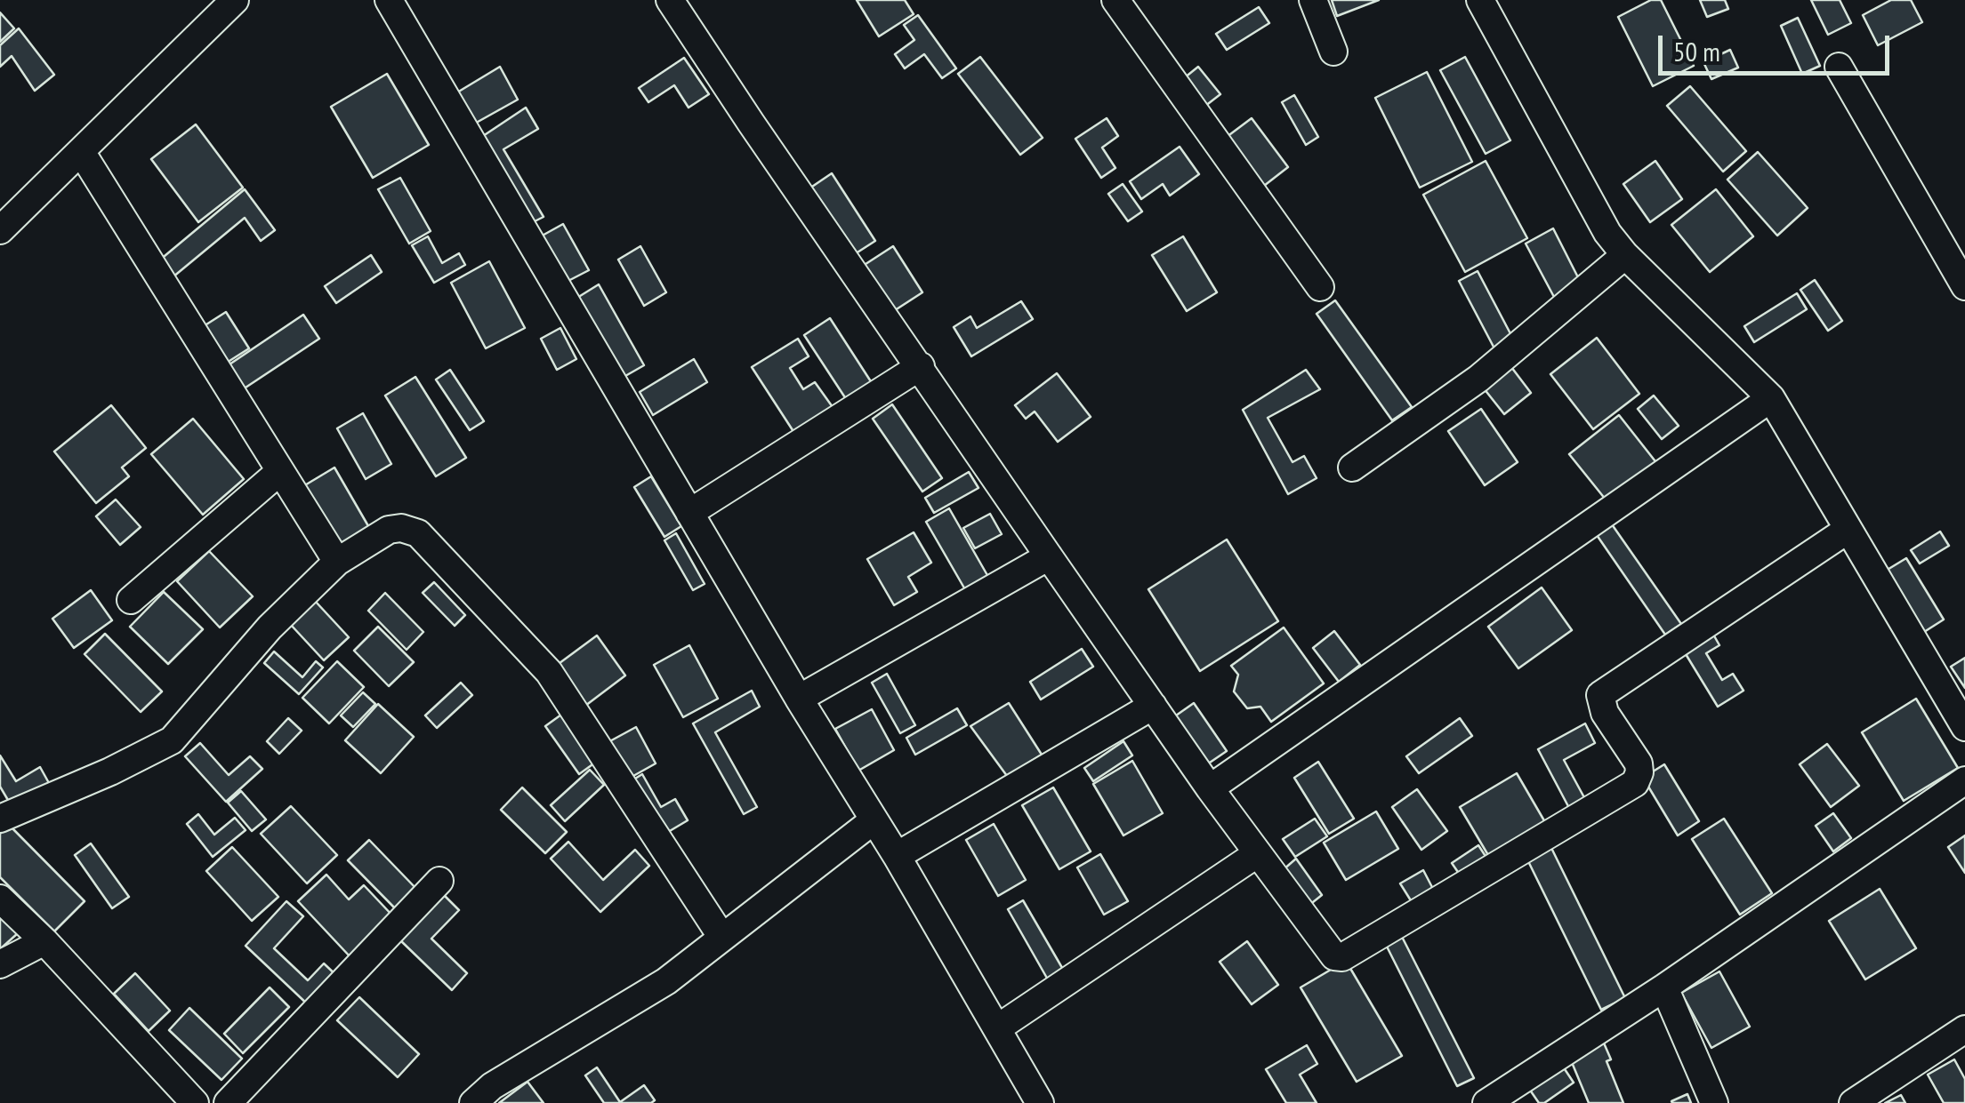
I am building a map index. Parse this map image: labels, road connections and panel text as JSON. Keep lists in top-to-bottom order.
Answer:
{
  "scale_bar": "50 m"
}
